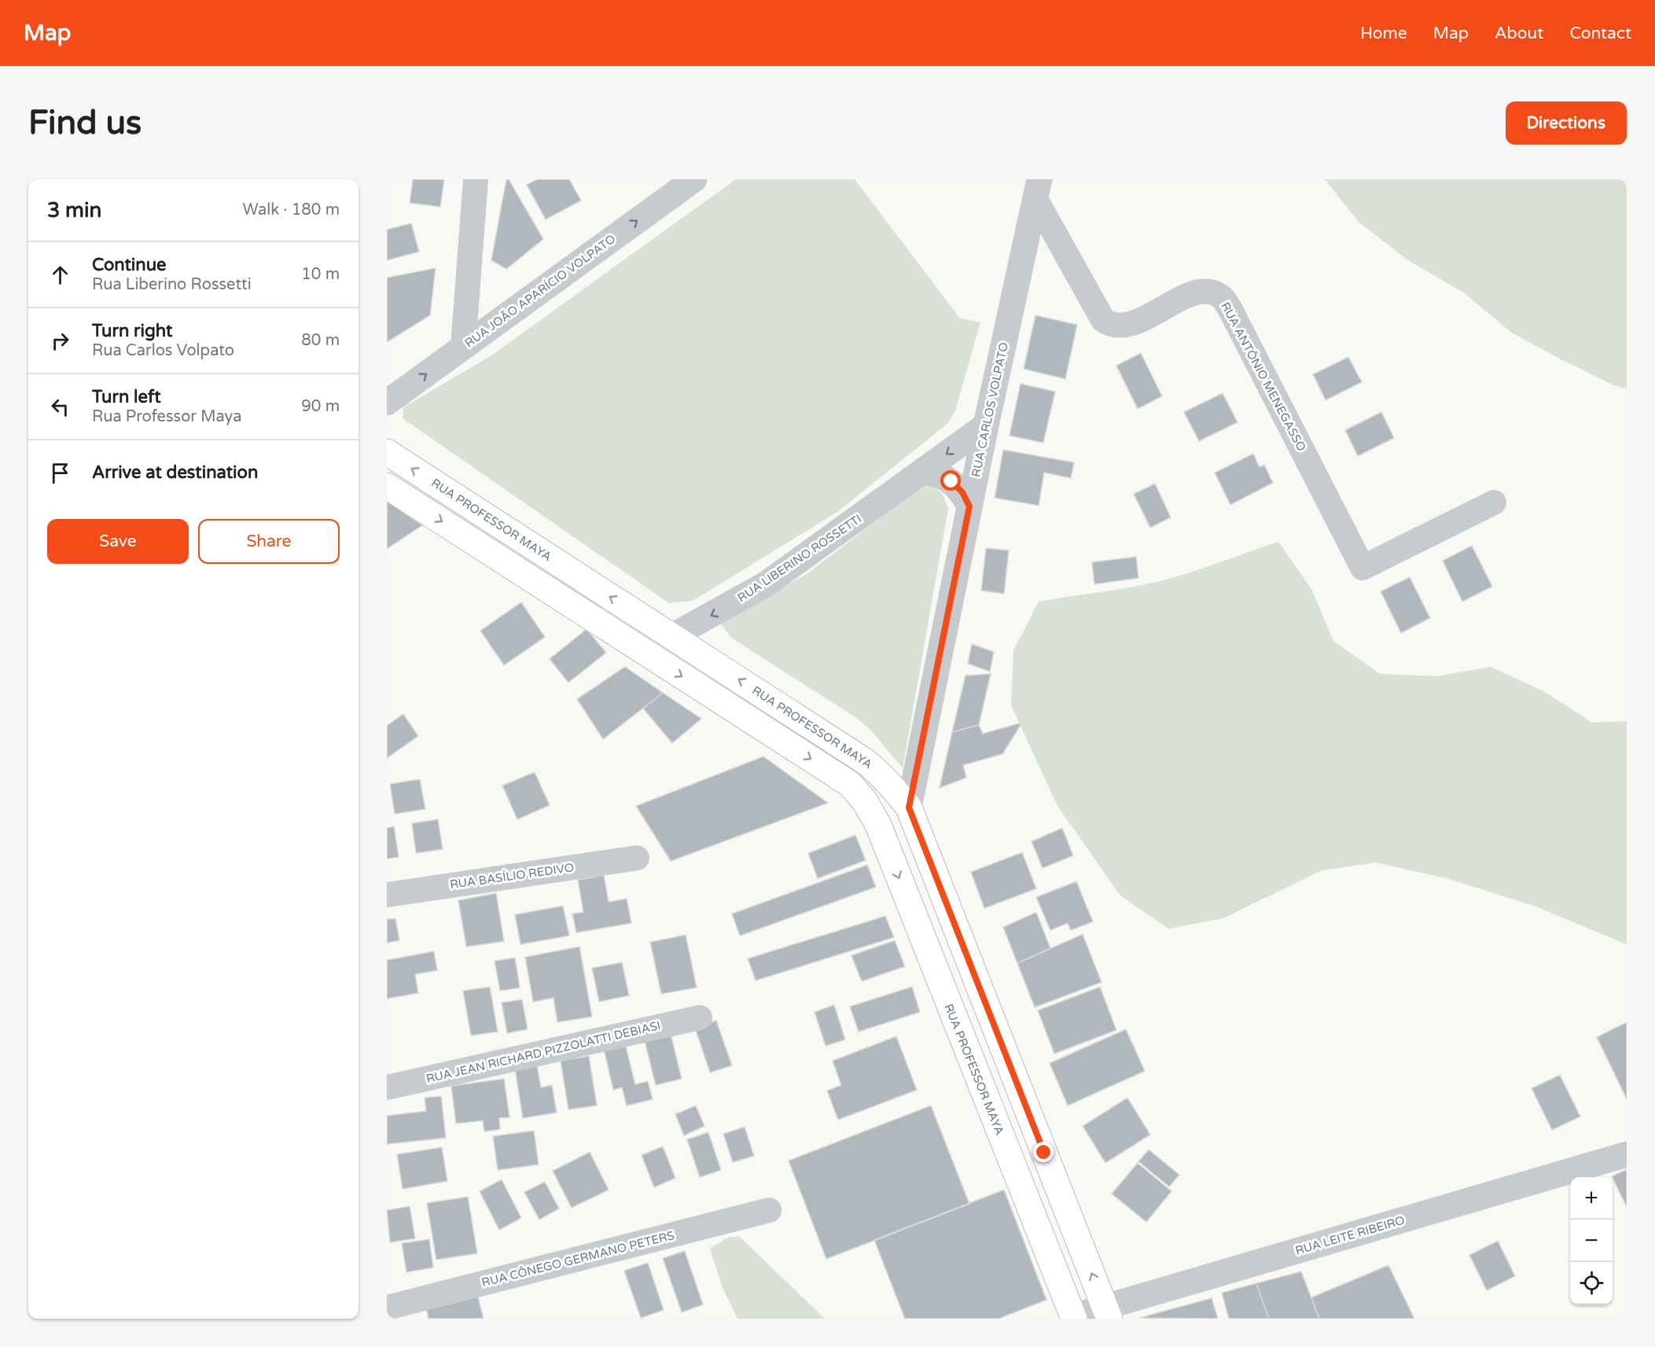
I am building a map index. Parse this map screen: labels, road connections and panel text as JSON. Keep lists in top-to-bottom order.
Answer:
{
  "streets": {
    "main road": ["RUA PROFESSOR MAYA"],
    "street": [
      "RUA JOÃO APARÍCIO VOLPATO",
      "RUA ANTÔNIO MENEGASSO",
      "RUA CARLOS VOLPATO",
      "RUA LIBERINO ROSSETTI",
      "RUA BASÍLIO REDIVO",
      "RUA JEAN RICHARD PIZZOLATTI DEBIASI",
      "RUA LEITE RIBEIRO",
      "RUA CÔNEGO GERMANO PETERS"
    ]
  },
  "crossings": [
    ["RUA ANTÔNIO MENEGASSO", "RUA CARLOS VOLPATO"],
    ["RUA CARLOS VOLPATO", "RUA PROFESSOR MAYA"],
    ["RUA CARLOS VOLPATO", "RUA LIBERINO ROSSETTI"],
    ["RUA PROFESSOR MAYA", "RUA LIBERINO ROSSETTI"],
    ["RUA PROFESSOR MAYA", "RUA LEITE RIBEIRO"]
  ],
  "one_way": ["RUA JOÃO APARÍCIO VOLPATO", "RUA LIBERINO ROSSETTI"],
  "page": {
    "header": "Map",
    "nav": [
      "Home",
      "Map",
      "About",
      "Contact"
    ],
    "buttons": [
      "Directions",
      ["Save", "Share"]
    ],
    "title": "Find us",
    "heading": ["3 min", "Walk · 180 m"],
    "list": [
      ["Continue", "Rua Liberino Rossetti", "10 m"],
      ["Turn right", "Rua Carlos Volpato", "80 m"],
      ["Turn left", "Rua Professor Maya", "90 m"],
      "Arrive at destination"
    ],
    "map_buttons": ["+", "−"]
  }
}
